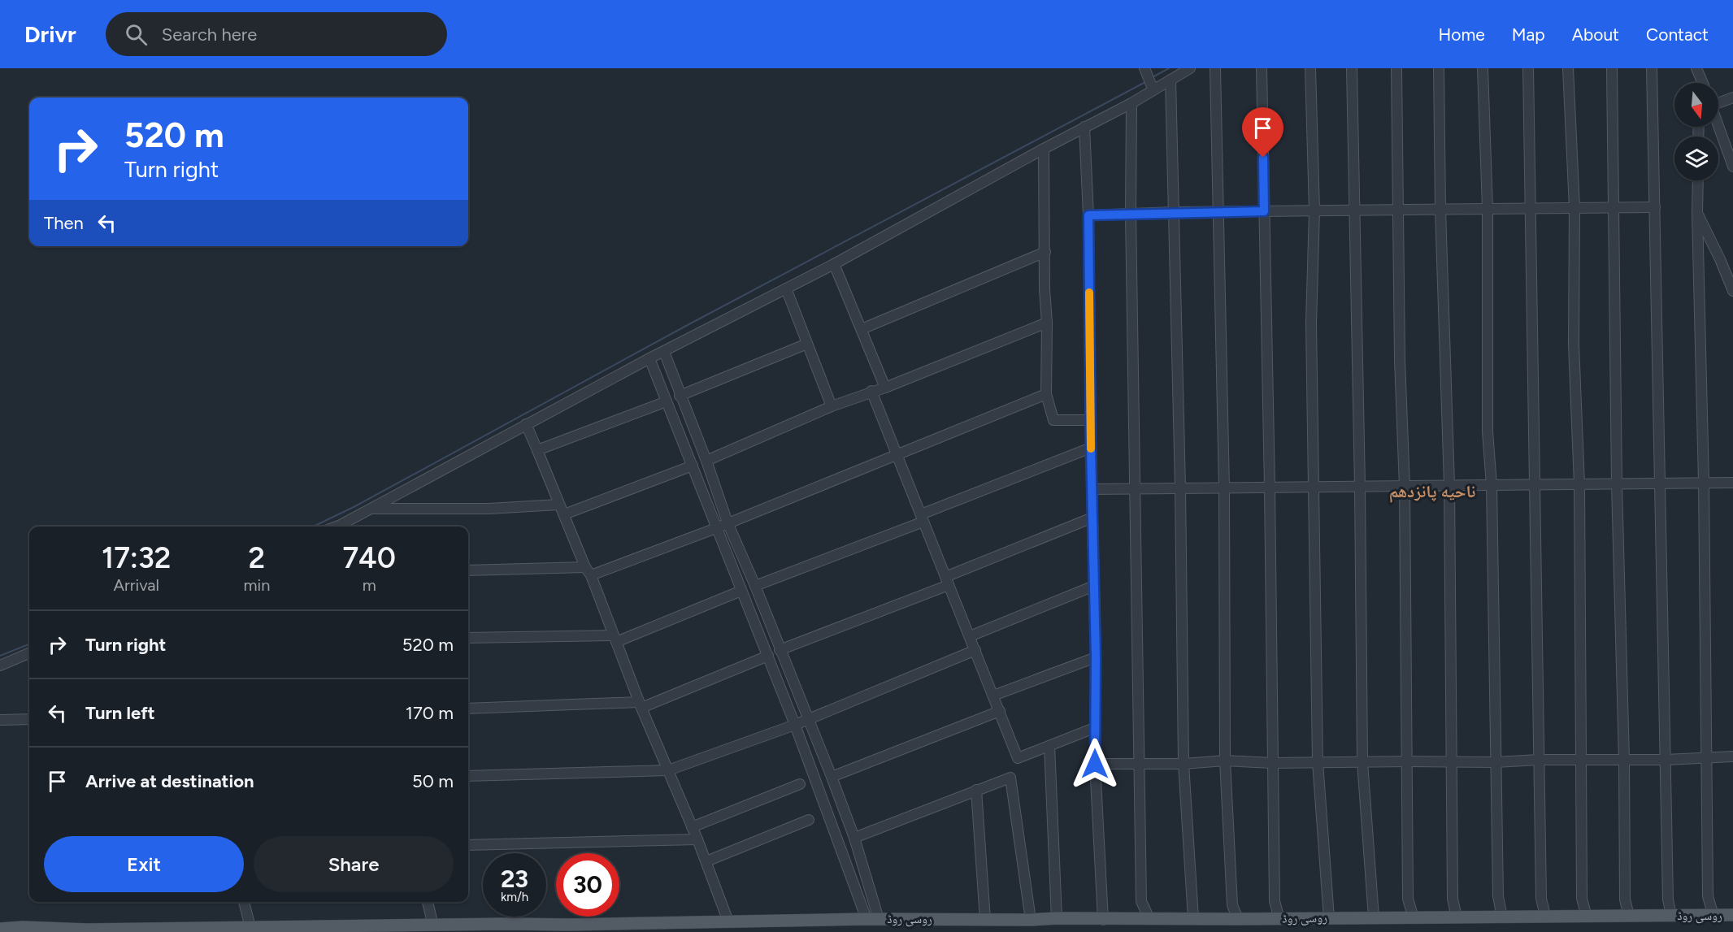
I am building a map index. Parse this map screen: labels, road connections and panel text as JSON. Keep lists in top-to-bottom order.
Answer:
{
  "streets": {
    "main road": ["روسی روڈ"]
  },
  "districts": ["ناحیه پانزدهم"],
  "north": "bottom",
  "page": {
    "header": "Drivr",
    "search": "Search here",
    "nav": [
      "Home",
      "Map",
      "About",
      "Contact"
    ],
    "turn": ["520 m", "Turn right"],
    "then": "Then",
    "eta": [
      "17:32",
      "Arrival",
      "2",
      "min",
      "740",
      "m"
    ],
    "list": [
      {
        "name": "Turn right",
        "value": "520 m"
      },
      {
        "name": "Turn left",
        "value": "170 m"
      },
      {
        "name": "Arrive at destination",
        "value": "50 m"
      }
    ],
    "buttons": ["Exit", "Share"],
    "speed": "23 km/h",
    "limit": "30"
  }
}
